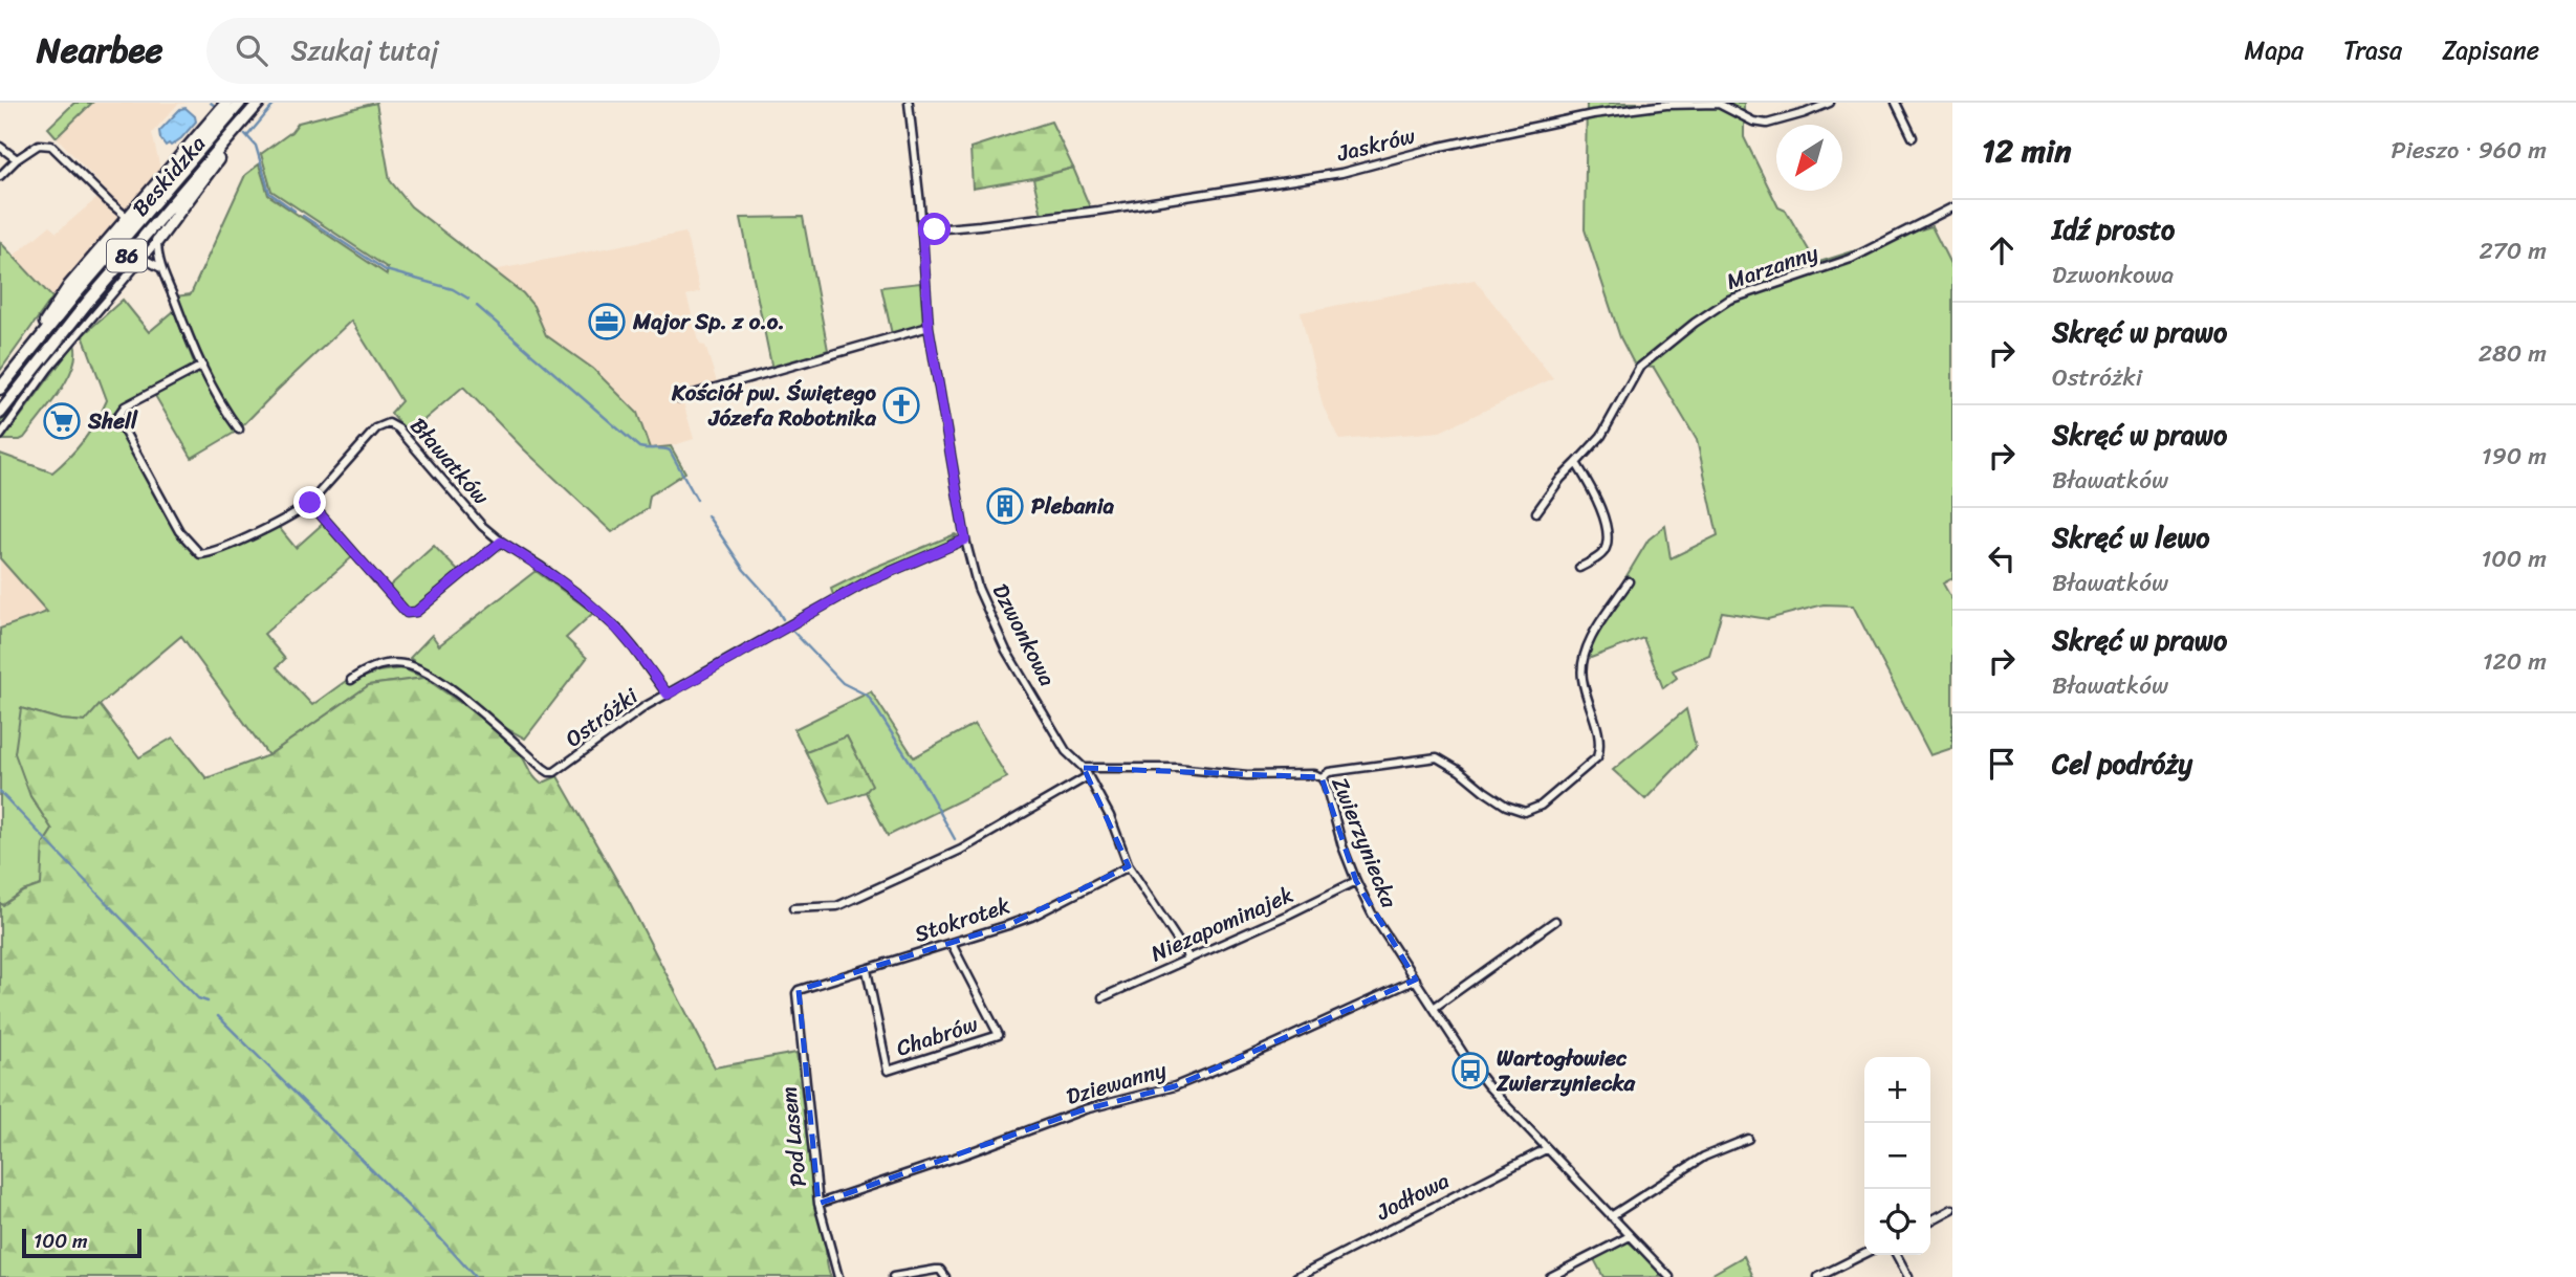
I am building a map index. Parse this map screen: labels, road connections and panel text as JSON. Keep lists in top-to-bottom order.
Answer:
{
  "streets": {
    "main road": ["Beskidzka", "86"],
    "street": [
      "Jaskrów",
      "Marzanny",
      "Bławatków",
      "Dzwonkowa",
      "Ostróżki",
      "Zwierzyniecka",
      "Stokrotek",
      "Niezapominajek",
      "Chabrów",
      "Dziewanny",
      "Pod Lasem",
      "Jodłowa"
    ]
  },
  "crossings": [
    ["Jaskrów", "Dzwonkowa"],
    ["Bławatków", "Ostróżki"],
    ["Dzwonkowa", "Ostróżki"],
    ["Dzwonkowa", "Zwierzyniecka"],
    ["Dzwonkowa", "Stokrotek"],
    ["Dzwonkowa", "Niezapominajek"],
    ["Zwierzyniecka", "Niezapominajek"],
    ["Zwierzyniecka", "Dziewanny"],
    ["Zwierzyniecka", "Jodłowa"],
    ["Stokrotek", "Chabrów"],
    ["Stokrotek", "Pod Lasem"],
    ["Dziewanny", "Pod Lasem"]
  ],
  "places": {
    "office": ["Major Sp. z o.o."],
    "church": ["Kościół pw. Świętego Józefa Robotnika"],
    "supermarket": ["Shell"],
    "building": ["Plebania"],
    "bus stop": ["Wartogłowiec Zwierzyniecka"]
  },
  "scale_bar": "100 m",
  "north": "bottom left",
  "page": {
    "header": "Nearbee",
    "search": "Szukaj tutaj",
    "nav": ["Mapa", "Trasa", "Zapisane"],
    "heading": ["12 min", "Pieszo · 960 m"],
    "list": [
      ["Idź prosto", "Dzwonkowa", "270 m"],
      ["Skręć w prawo", "Ostróżki", "280 m"],
      ["Skręć w prawo", "Bławatków", "190 m"],
      ["Skręć w lewo", "Bławatków", "100 m"],
      ["Skręć w prawo", "Bławatków", "120 m"],
      "Cel podróży"
    ],
    "map_buttons": ["+", "−"],
    "scale": "100 m"
  }
}
